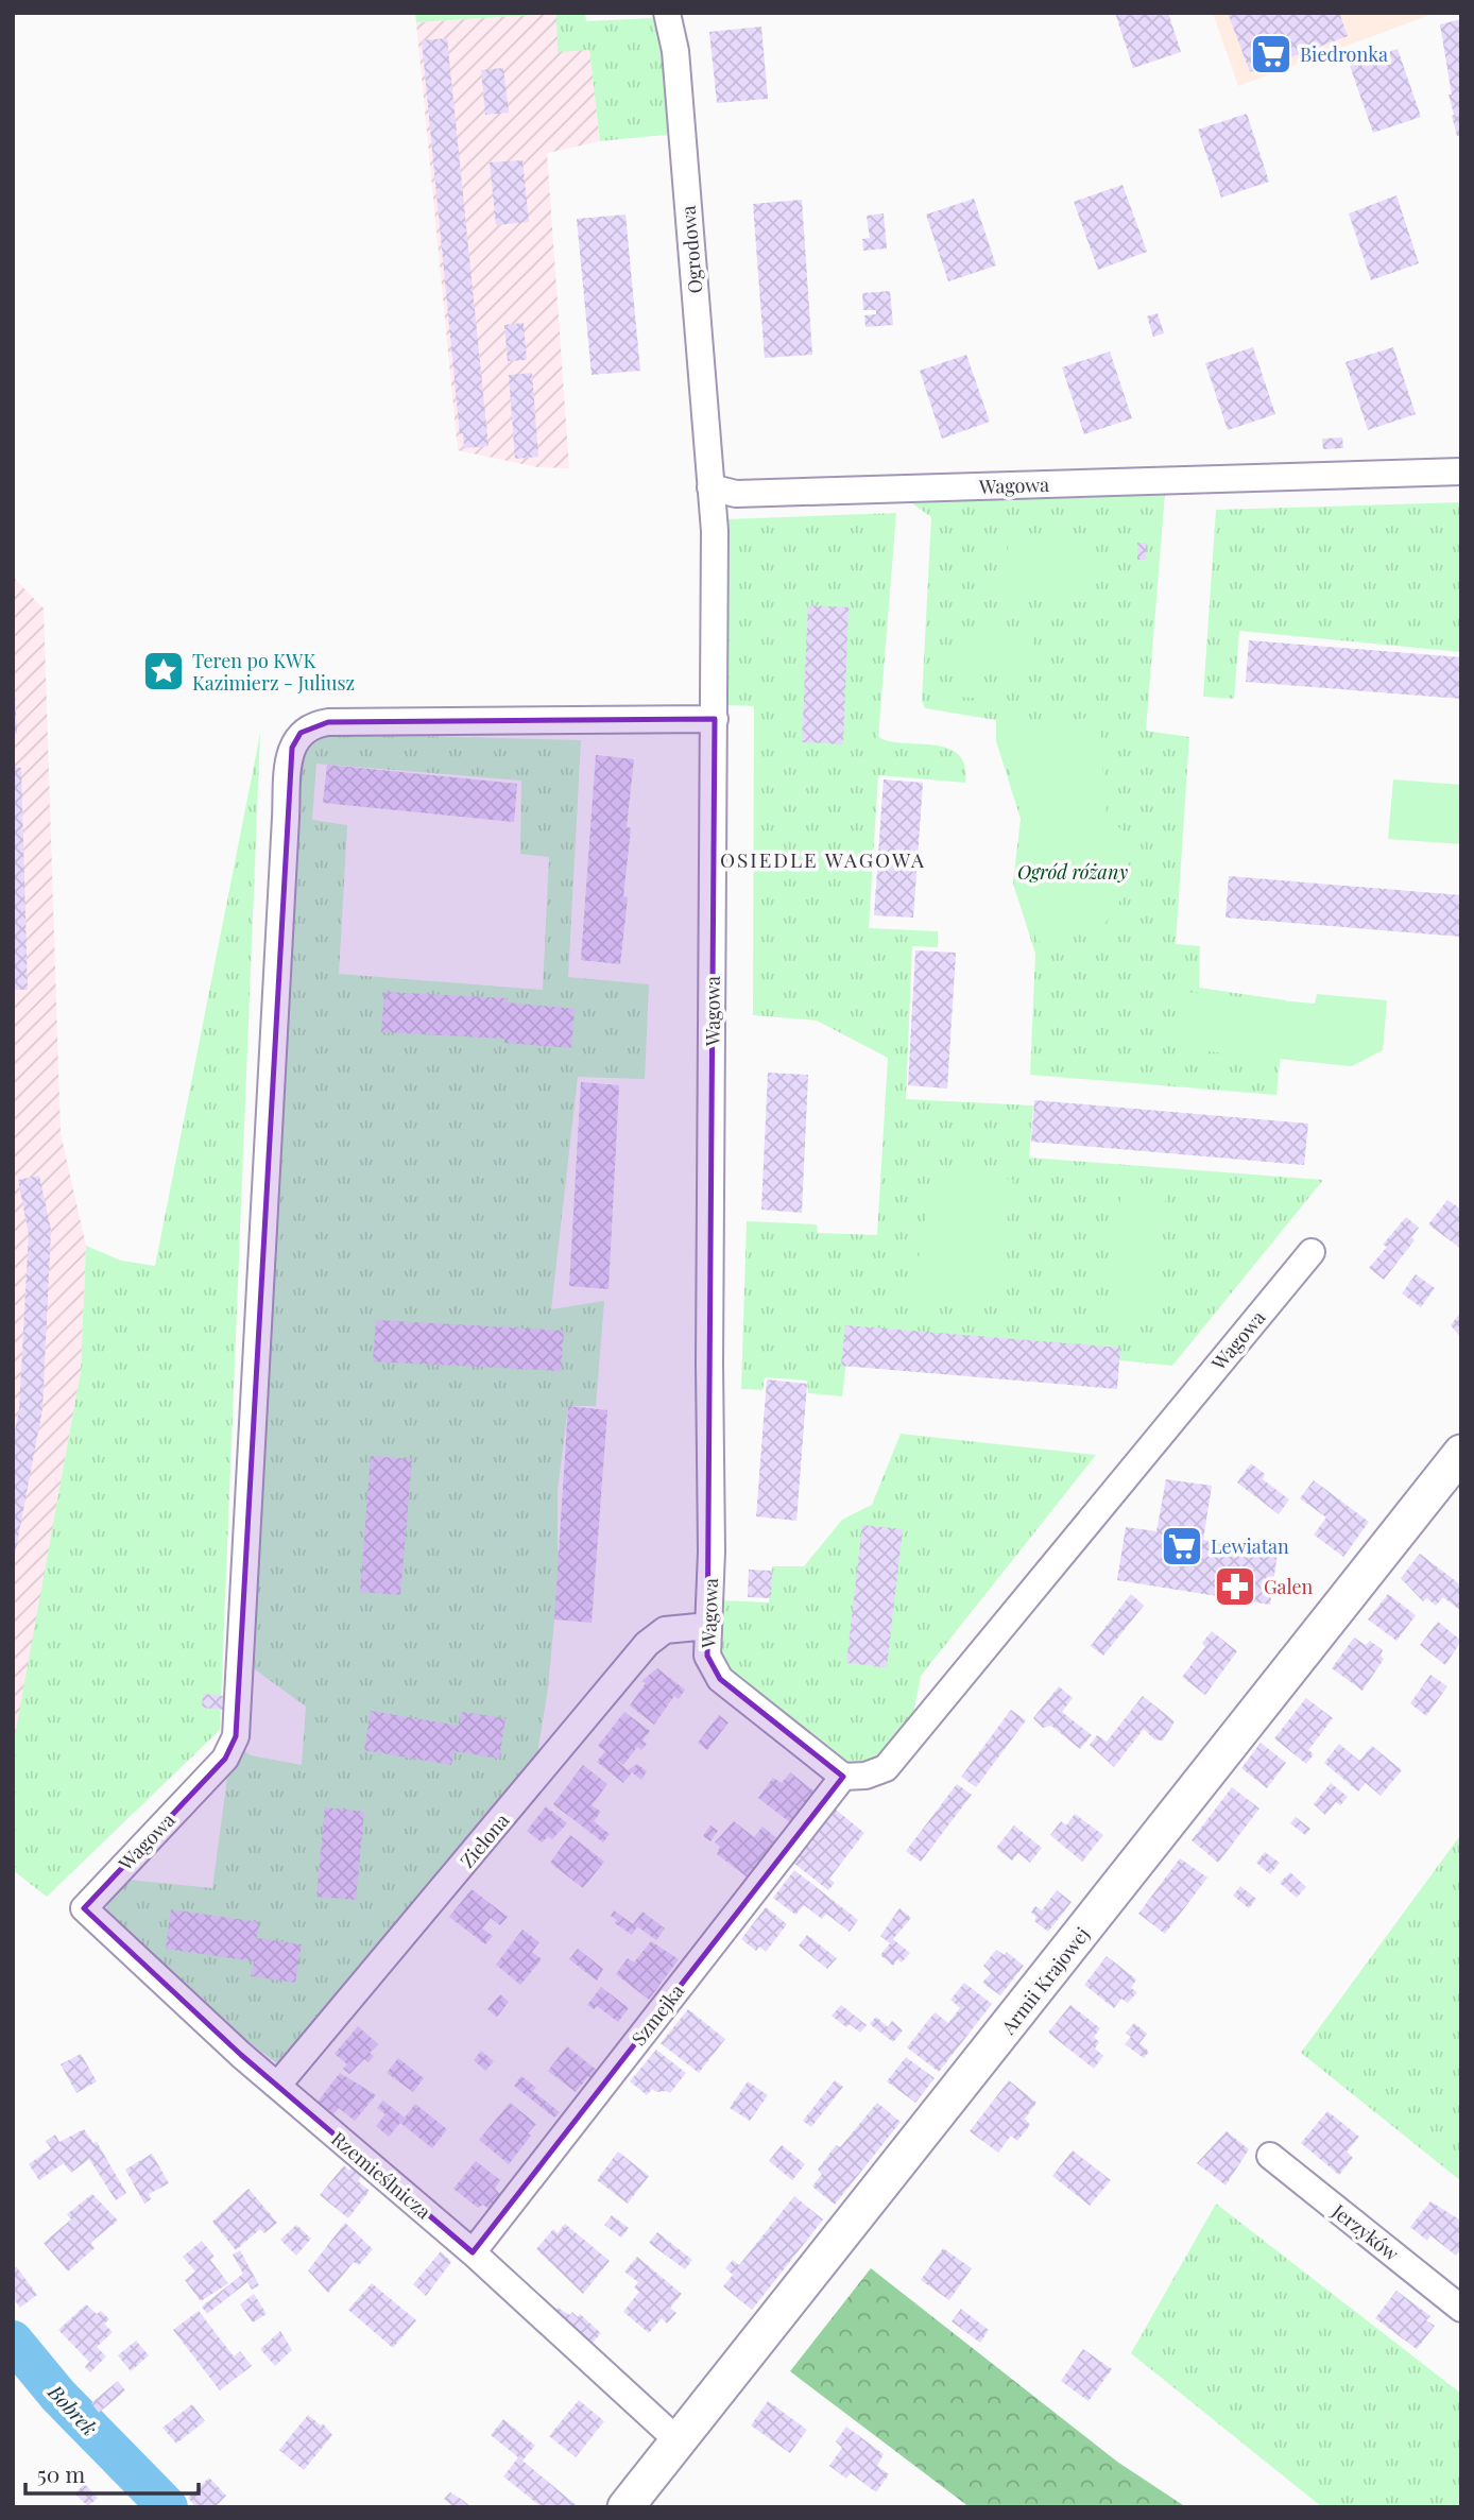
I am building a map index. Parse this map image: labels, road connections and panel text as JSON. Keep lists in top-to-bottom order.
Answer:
{
  "streets": {
    "street": [
      "Ogrodowa",
      "Wagowa",
      "Zielona",
      "Armii Krajowej",
      "Szmejka",
      "Rzemieślnicza",
      "Jerzyków"
    ]
  },
  "crossings": [
    ["Ogrodowa", "Wagowa"],
    ["Wagowa", "Zielona"],
    ["Wagowa", "Szmejka"],
    ["Wagowa", "Rzemieślnicza"],
    ["Zielona", "Rzemieślnicza"],
    ["Armii Krajowej", "Rzemieślnicza"],
    ["Szmejka", "Rzemieślnicza"]
  ],
  "districts": ["OSIEDLE WAGOWA"],
  "water": ["Bobrek"],
  "parks": ["Ogród różany"],
  "places": {
    "supermarket": ["Biedronka", "Lewiatan"],
    "place": ["Teren po KWK Kazimierz - Juliusz"],
    "pharmacy": ["Galen"]
  },
  "scale_bar": "50 m"
}
